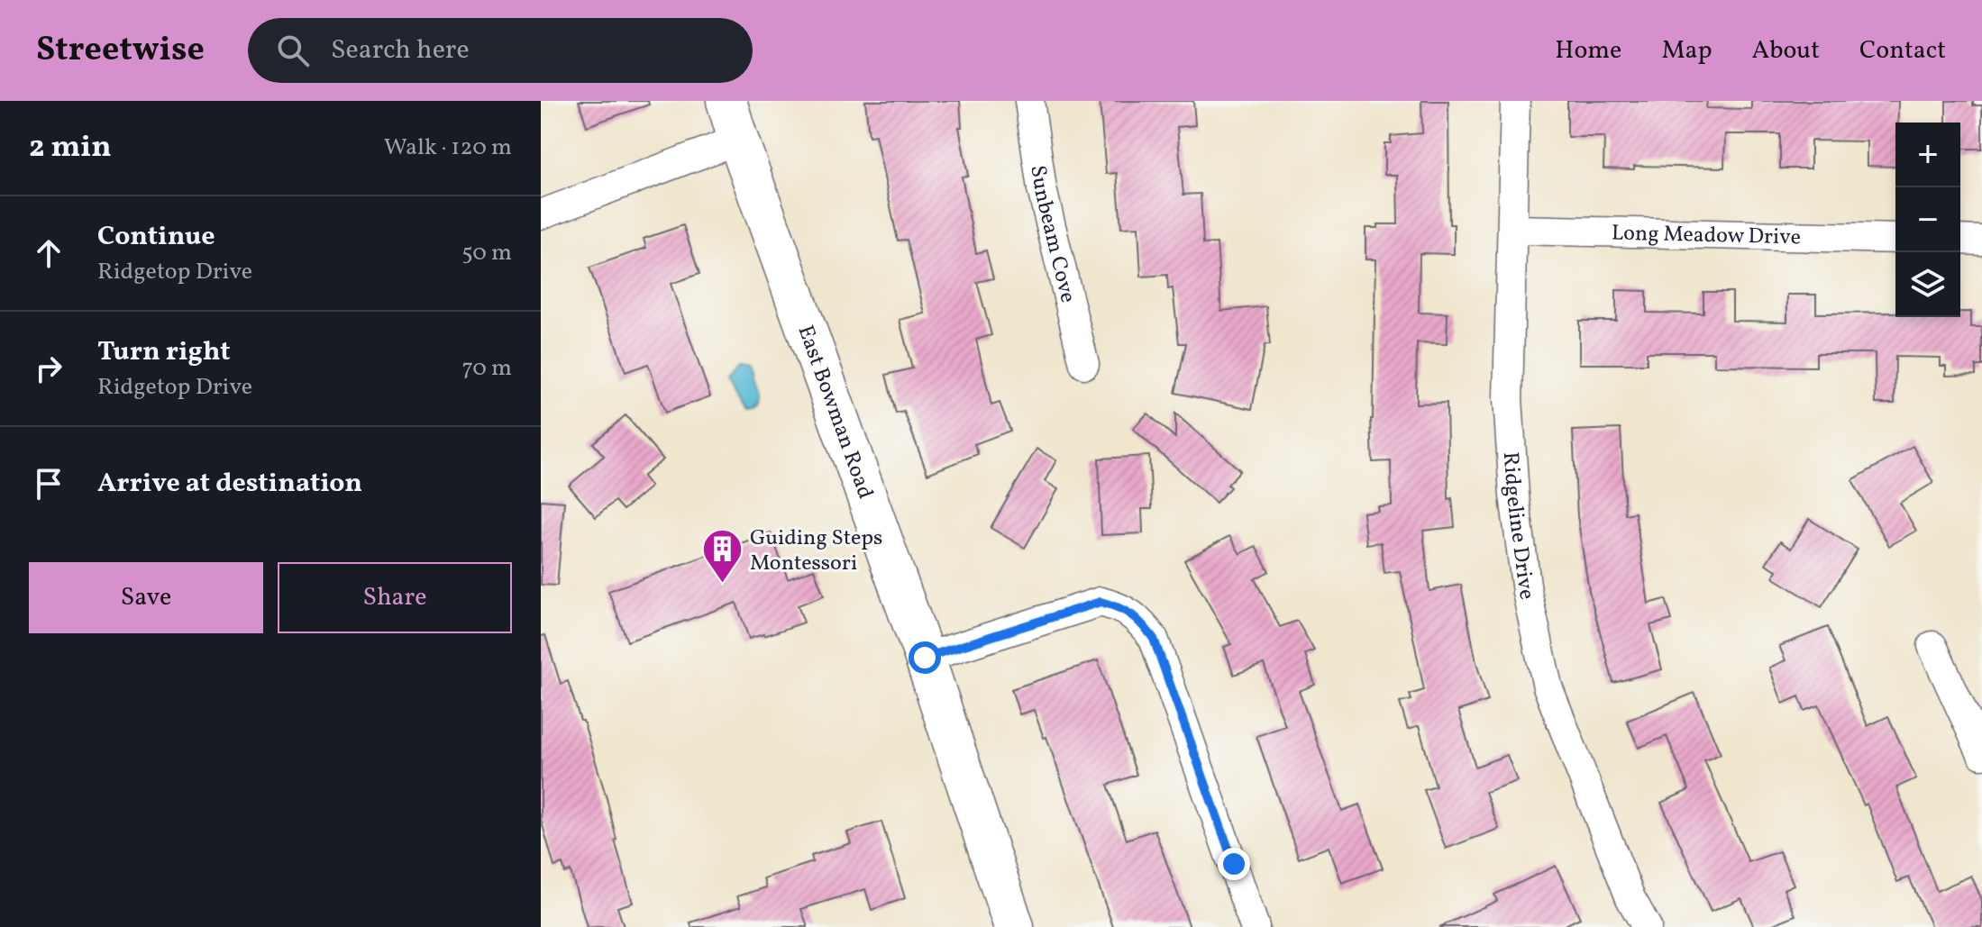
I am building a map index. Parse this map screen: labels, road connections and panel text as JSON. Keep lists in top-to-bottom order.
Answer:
{
  "streets": {
    "street": [
      "Sunbeam Cove",
      "Long Meadow Drive",
      "East Bowman Road",
      "Ridgeline Drive"
    ]
  },
  "crossings": [
    ["Long Meadow Drive", "Ridgeline Drive"]
  ],
  "places": {
    "building": ["Guiding Steps Montessori"]
  },
  "page": {
    "header": "Streetwise",
    "search": "Search here",
    "nav": [
      "Home",
      "Map",
      "About",
      "Contact"
    ],
    "heading": ["2 min", "Walk · 120 m"],
    "map_buttons": ["+", "−"],
    "list": [
      ["Continue", "Ridgetop Drive", "50 m"],
      ["Turn right", "Ridgetop Drive", "70 m"],
      "Arrive at destination"
    ],
    "buttons": ["Save", "Share"]
  }
}
